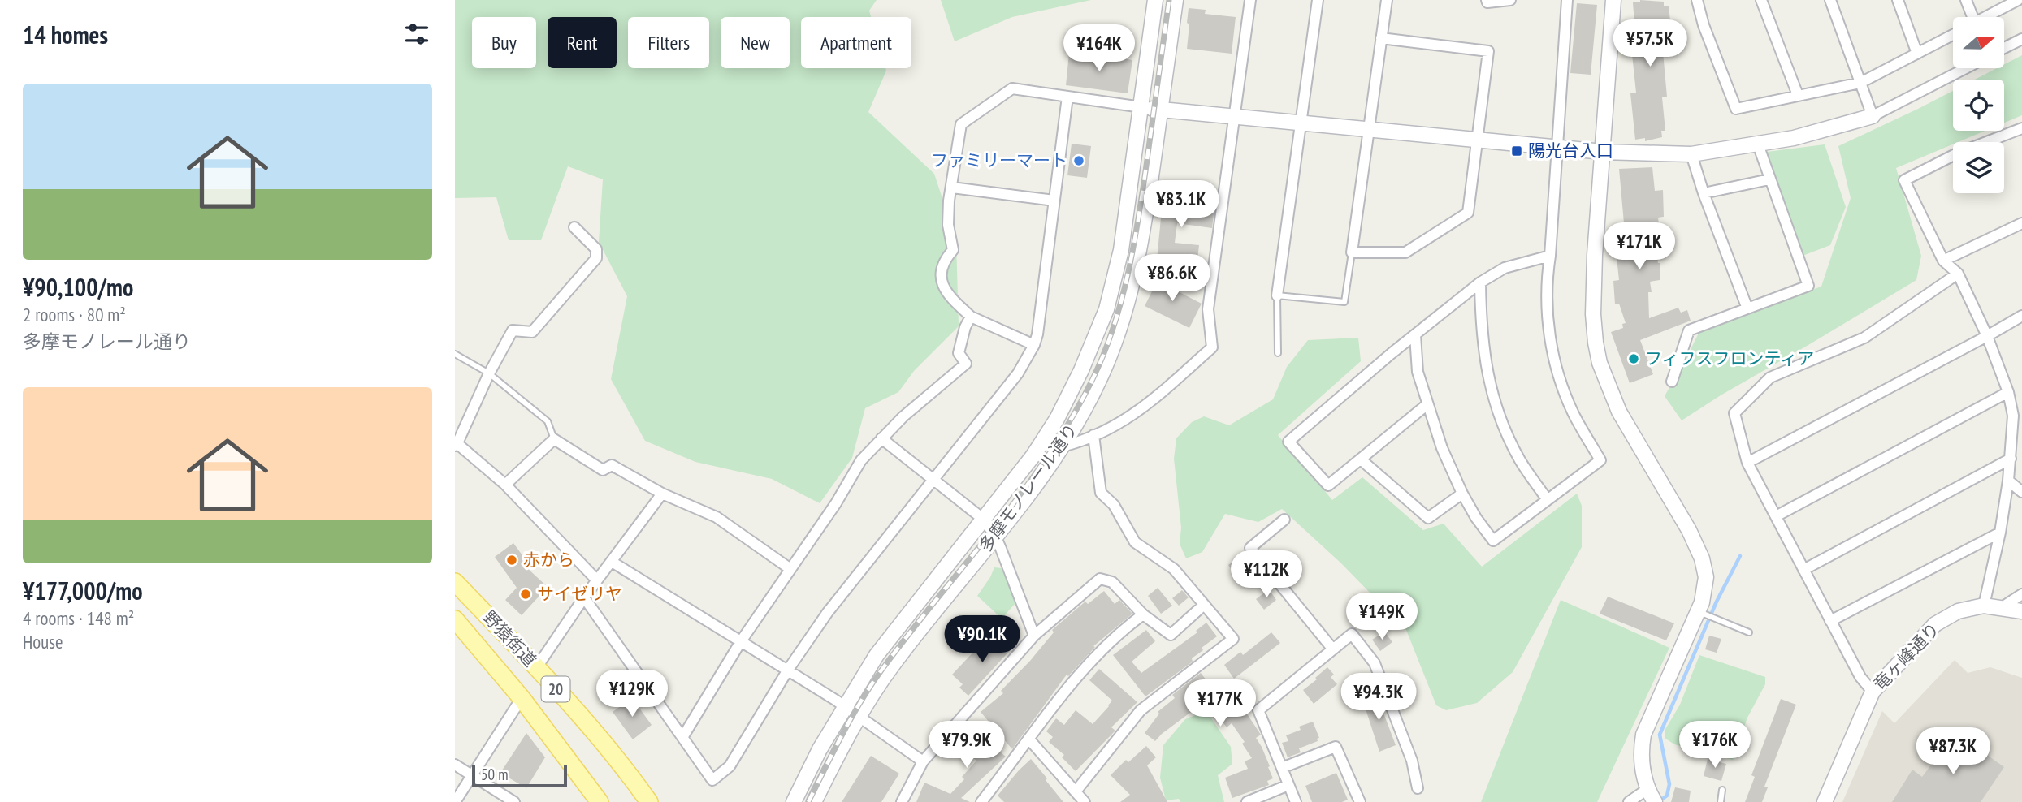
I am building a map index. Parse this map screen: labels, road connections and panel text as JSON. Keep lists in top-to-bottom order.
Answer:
{
  "streets": {
    "main road": ["野猿街道", "20"],
    "street": ["多摩モノレール通り", "竜ヶ峰通り"]
  },
  "places": {
    "transit": ["陽光台入口"],
    "other": [
      "ファミリーマート",
      "フィフスフロンティア",
      "赤から",
      "サイゼリヤ"
    ]
  },
  "scale_bar": "50 m",
  "north": "right",
  "page": {
    "heading": "14 homes",
    "chip": [
      "Buy",
      "Rent",
      "Filters",
      "New",
      "Apartment"
    ],
    "price": [
      "¥57.5K",
      "¥164K",
      "¥83.1K",
      "¥171K",
      "¥86.6K",
      "¥112K",
      "¥149K",
      "¥90.1K",
      "¥129K",
      "¥94.3K",
      "¥177K",
      "¥79.9K",
      "¥176K",
      "¥87.3K"
    ],
    "list": [
      {
        "name": "¥90,100/mo",
        "note": "2 rooms · 80 m² · 多摩モノレール通り"
      },
      {
        "name": "¥177,000/mo",
        "note": "4 rooms · 148 m² · House"
      }
    ],
    "scale": "50 m"
  }
}
